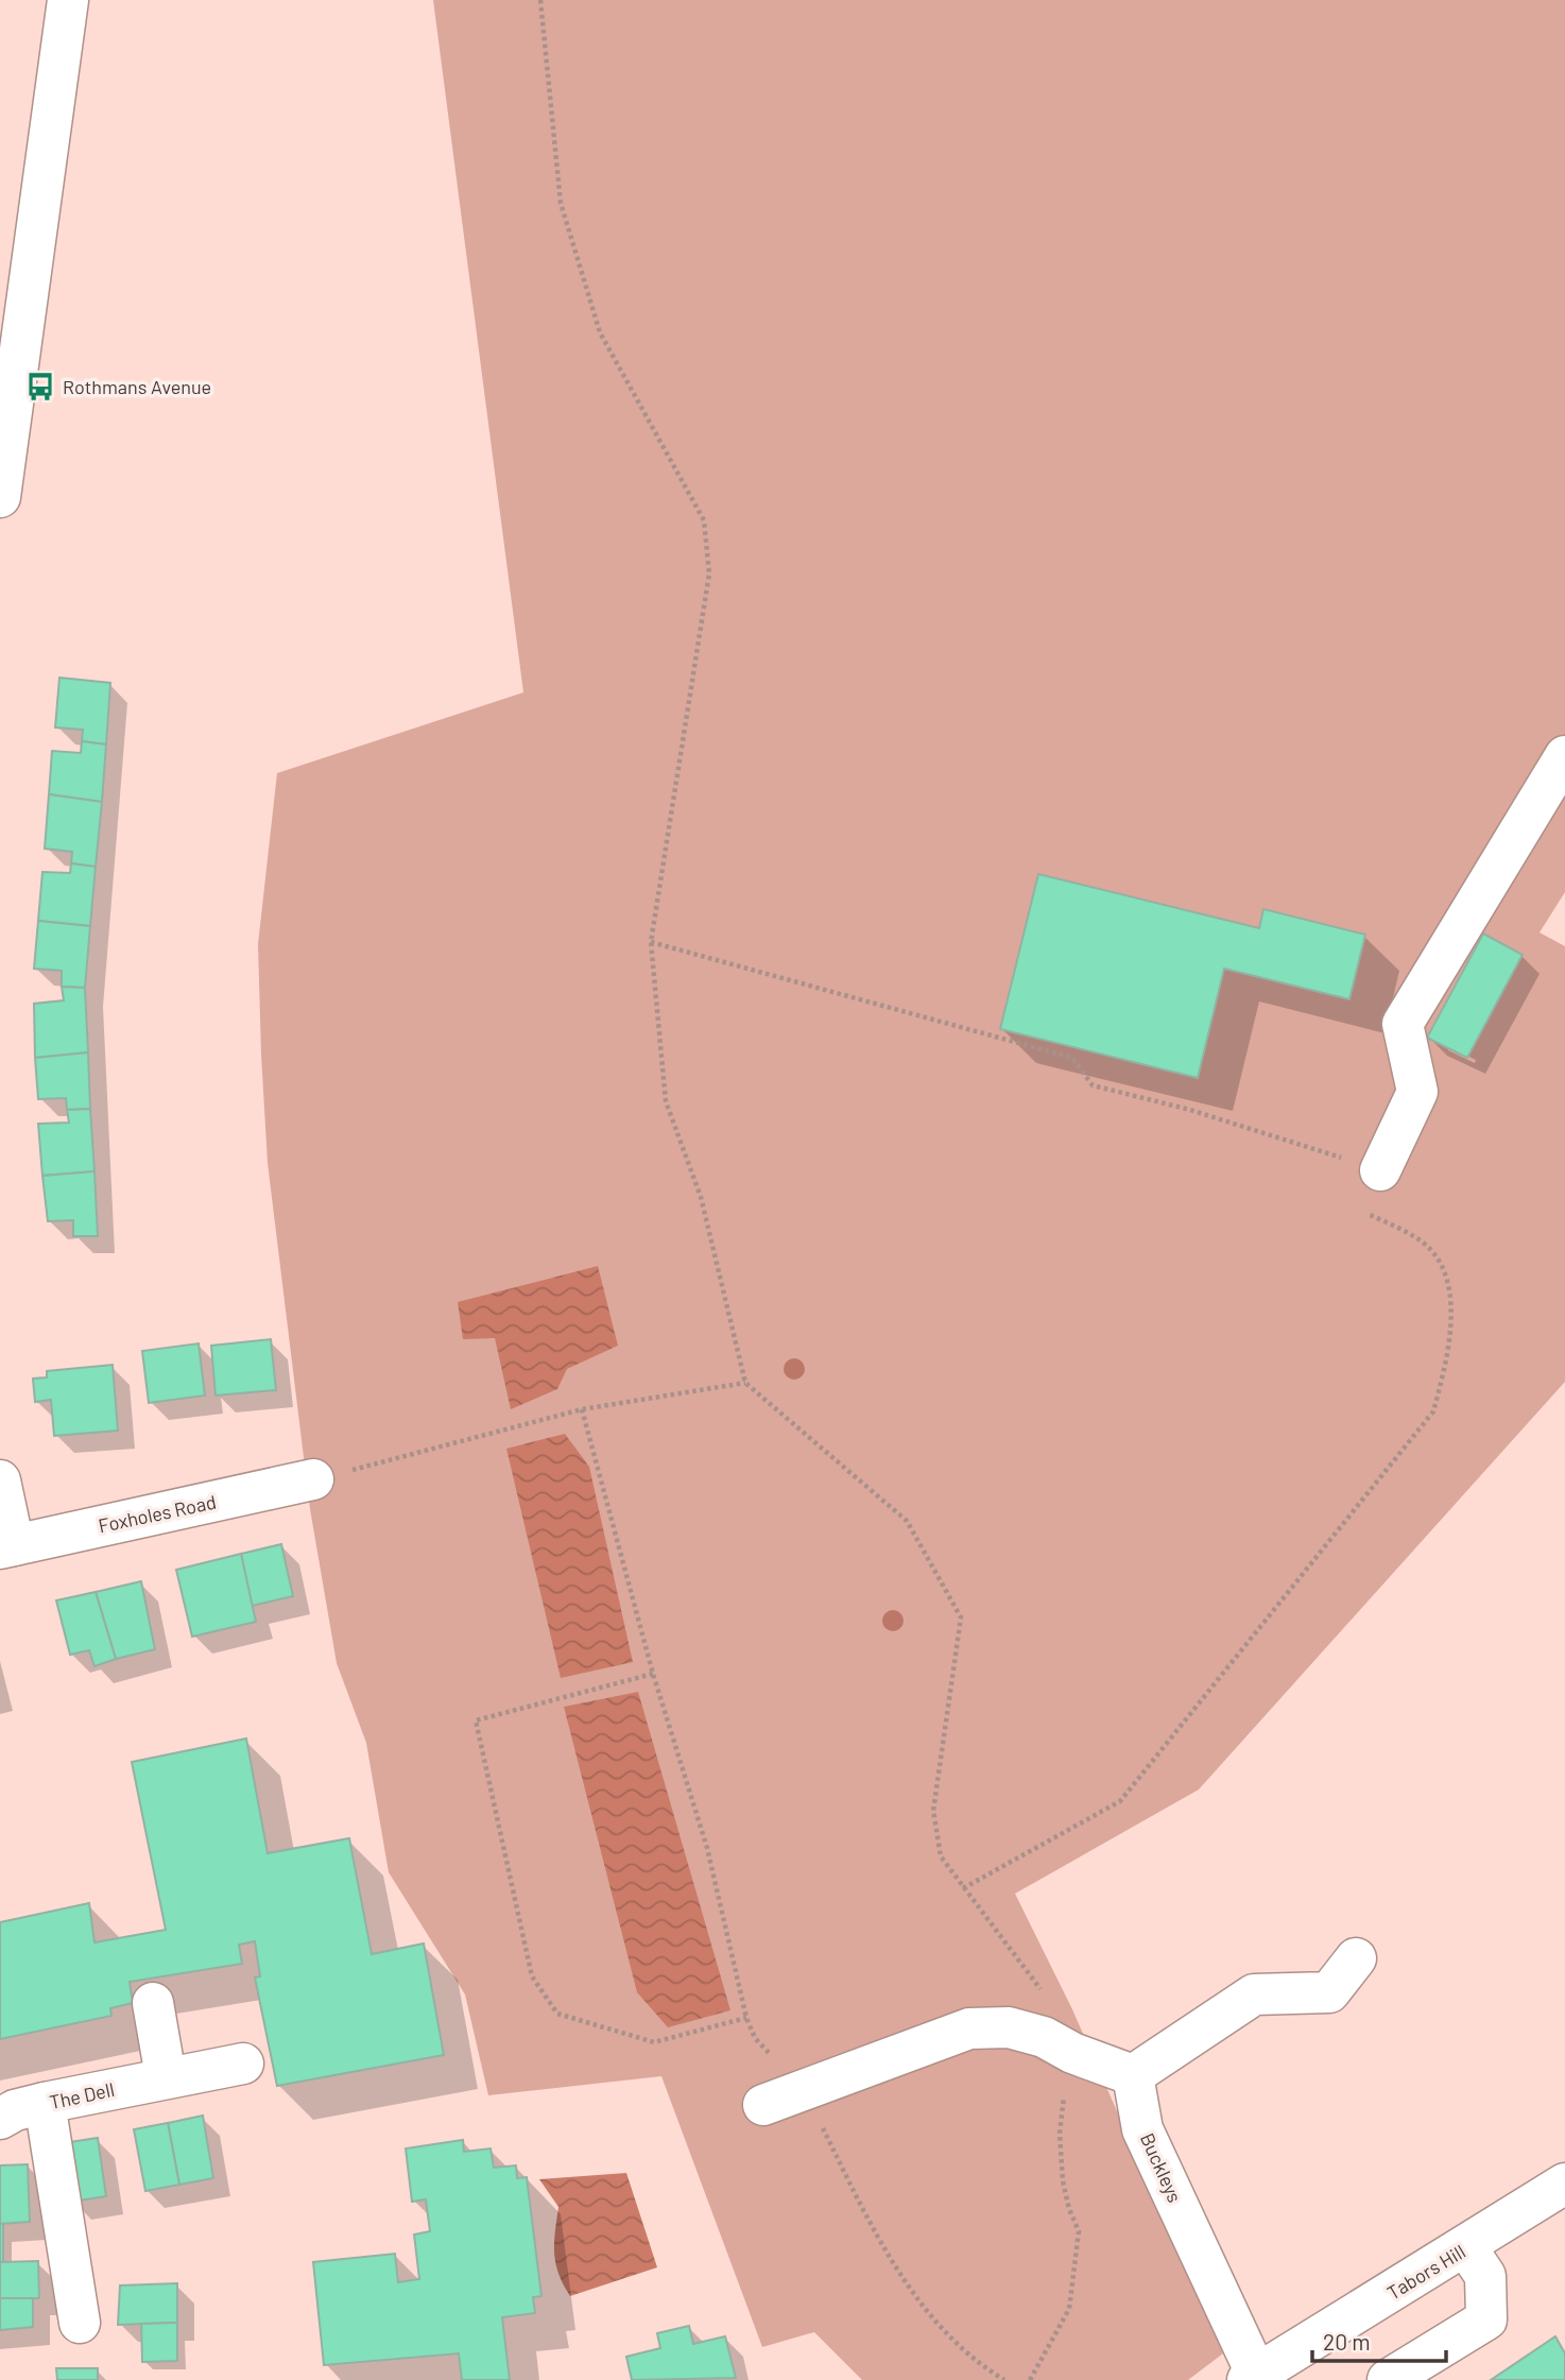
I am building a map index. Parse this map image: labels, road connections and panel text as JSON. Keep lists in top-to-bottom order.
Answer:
{
  "streets": {
    "street": [
      "Foxholes Road",
      "The Dell",
      "Buckleys",
      "Tabors Hill"
    ]
  },
  "crossings": [
    ["Buckleys", "Tabors Hill"]
  ],
  "places": {
    "bus stop": ["Rothmans Avenue"]
  },
  "scale_bar": "20 m"
}
